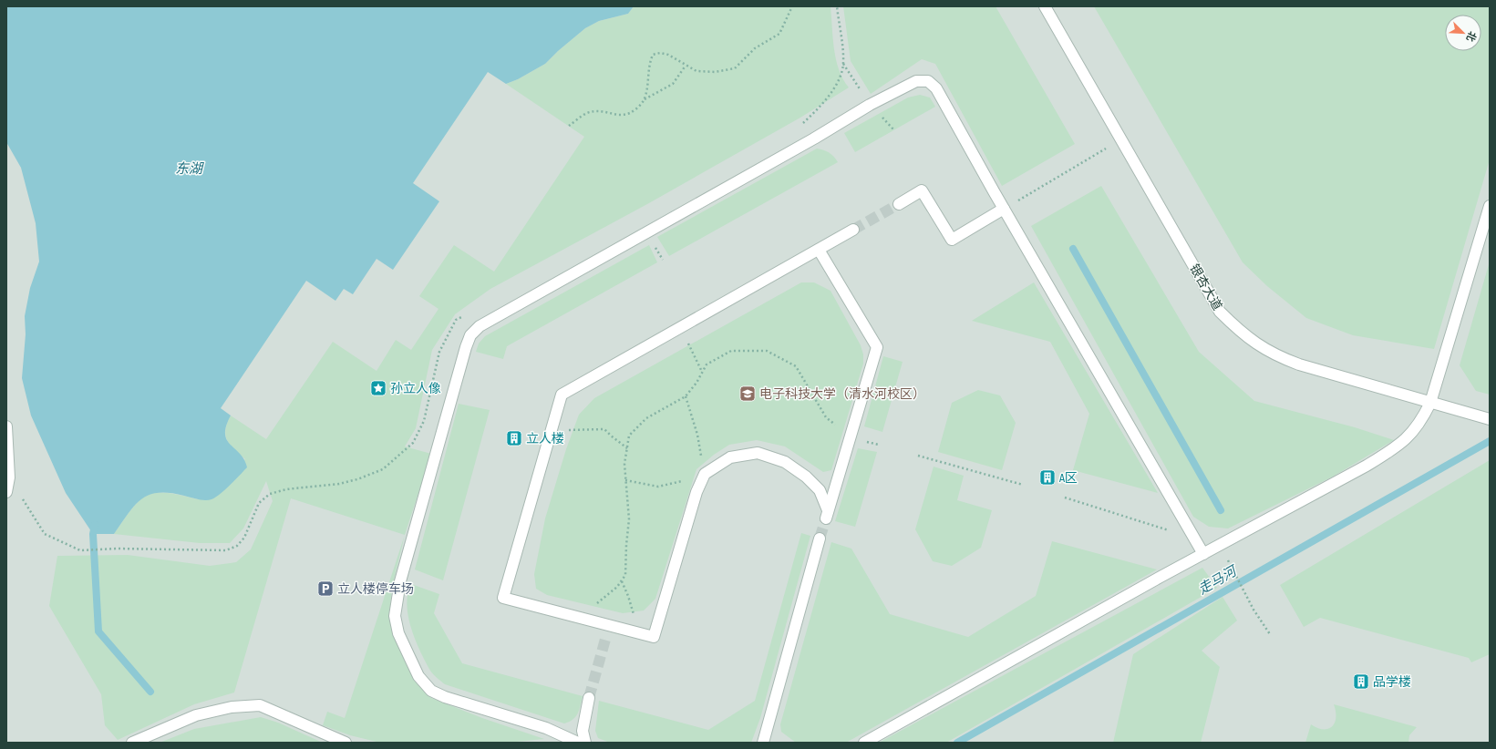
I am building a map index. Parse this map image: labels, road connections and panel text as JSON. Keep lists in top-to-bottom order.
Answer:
{
  "streets": {
    "street": ["银杏大道"]
  },
  "water": ["东湖", "走马河"],
  "places": {
    "place": ["孙立人像"],
    "school or university": ["电子科技大学（清水河校区）"],
    "building": ["立人楼", "A区", "品学楼"],
    "parking": ["立人楼停车场"]
  },
  "north": "bottom right"
}
